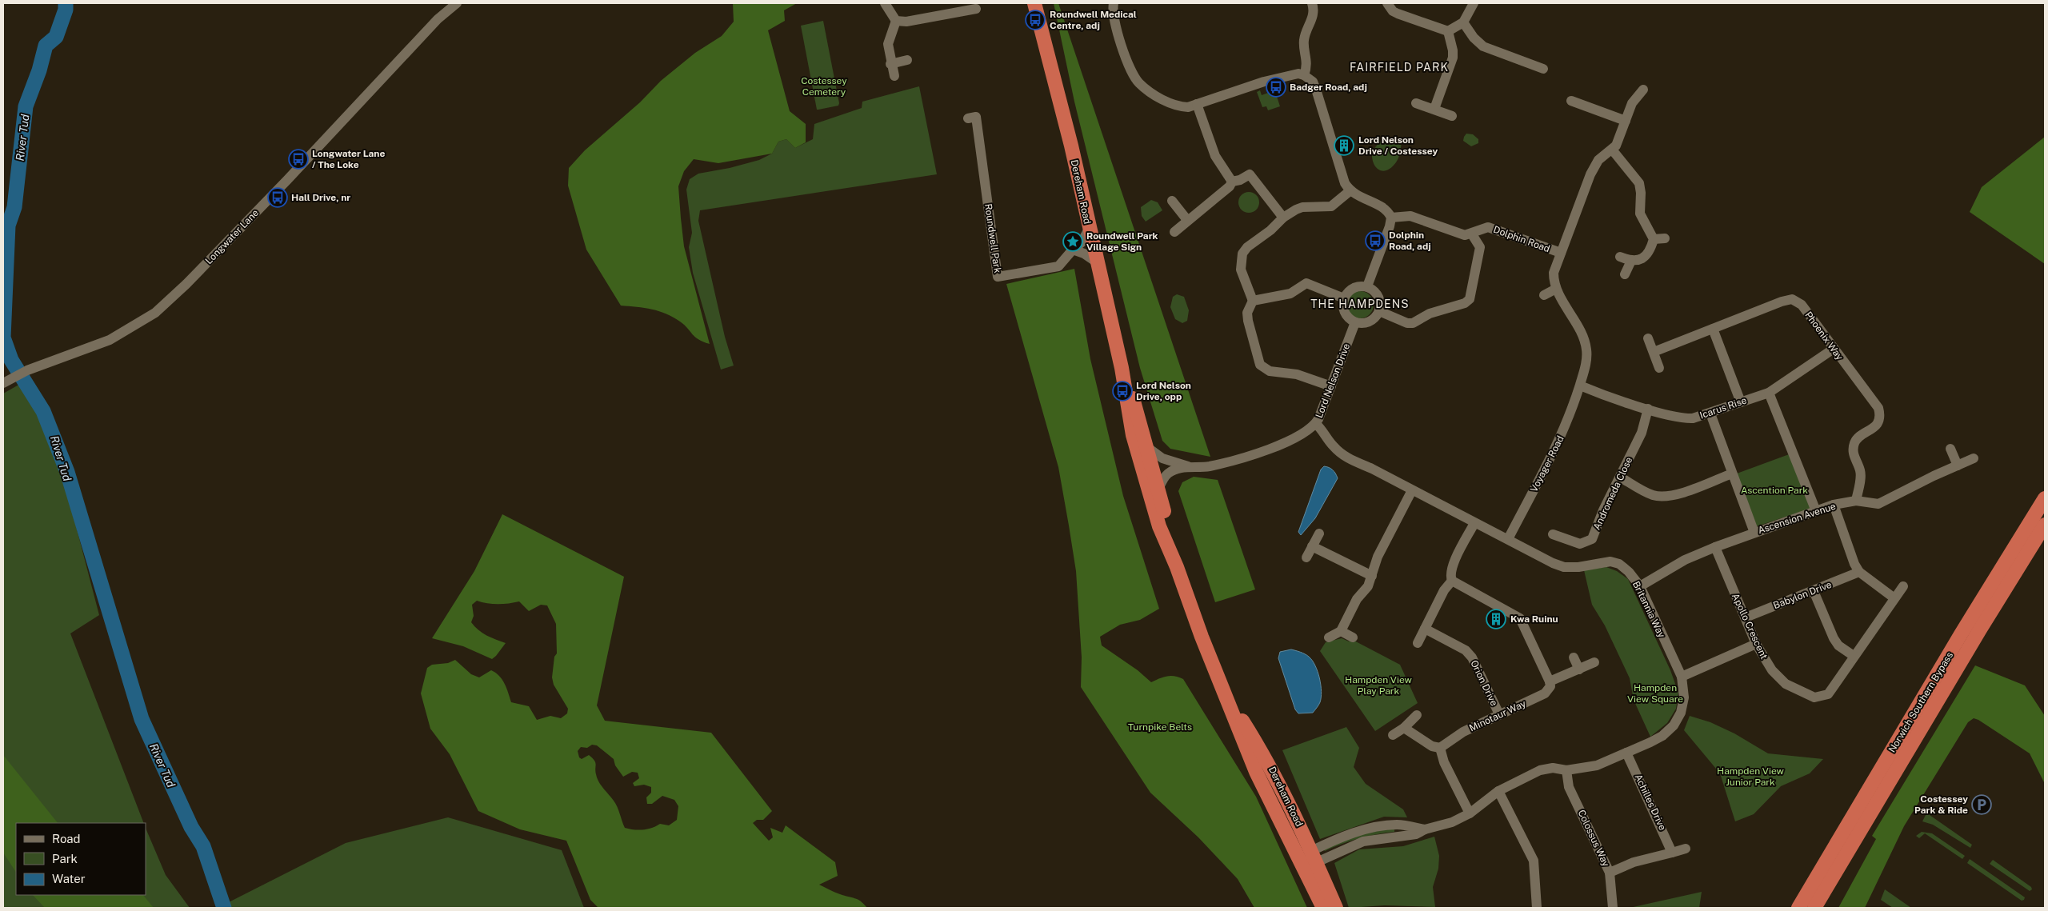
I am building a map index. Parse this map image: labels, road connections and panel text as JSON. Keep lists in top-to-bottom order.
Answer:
{
  "streets": {
    "highway": ["Dereham Road", "Norwich Southern Bypass"],
    "street": [
      "Longwater Lane",
      "Roundwell Park",
      "Dolphin Road",
      "Phoenix Way",
      "Lord Nelson Drive",
      "Icarus Rise",
      "Voyager Road",
      "Andromeda Close",
      "Ascension Avenue",
      "Babylon Drive",
      "Britannia Way",
      "Apollo Crescent",
      "Orion Drive",
      "Minotaur Way",
      "Achilles Drive",
      "Colossus Way"
    ]
  },
  "crossings": [
    ["Dereham Road", "Roundwell Park"],
    ["Dereham Road", "Lord Nelson Drive"],
    ["Dereham Road", "Britannia Way"],
    ["Dolphin Road", "Icarus Rise"],
    ["Dolphin Road", "Voyager Road"],
    ["Phoenix Way", "Icarus Rise"],
    ["Phoenix Way", "Ascension Avenue"],
    ["Lord Nelson Drive", "Britannia Way"],
    ["Icarus Rise", "Voyager Road"],
    ["Icarus Rise", "Andromeda Close"],
    ["Voyager Road", "Britannia Way"],
    ["Ascension Avenue", "Britannia Way"],
    ["Ascension Avenue", "Apollo Crescent"],
    ["Babylon Drive", "Apollo Crescent"],
    ["Britannia Way", "Achilles Drive"],
    ["Britannia Way", "Colossus Way"],
    ["Orion Drive", "Minotaur Way"]
  ],
  "districts": ["FAIRFIELD PARK", "THE HAMPDENS"],
  "water": ["River Tud"],
  "parks": [
    "Costessey Cemetery",
    "Ascention Park",
    "Hampden View Play Park",
    "Hampden View Square",
    "Turnpike Belts",
    "Hampden View Junior Park"
  ],
  "places": {
    "bus stop": [
      "Roundwell Medical Centre, adj",
      "Badger Road, adj",
      "Longwater Lane / The Loke",
      "Hall Drive, nr",
      "Dolphin Road, adj",
      "Lord Nelson Drive, opp"
    ],
    "building": ["Lord Nelson Drive / Costessey", "Kwa Ruinu"],
    "place": ["Roundwell Park Village Sign"],
    "parking": ["Costessey Park & Ride"]
  },
  "legend": ["Road", "Park", "Water"]
}
